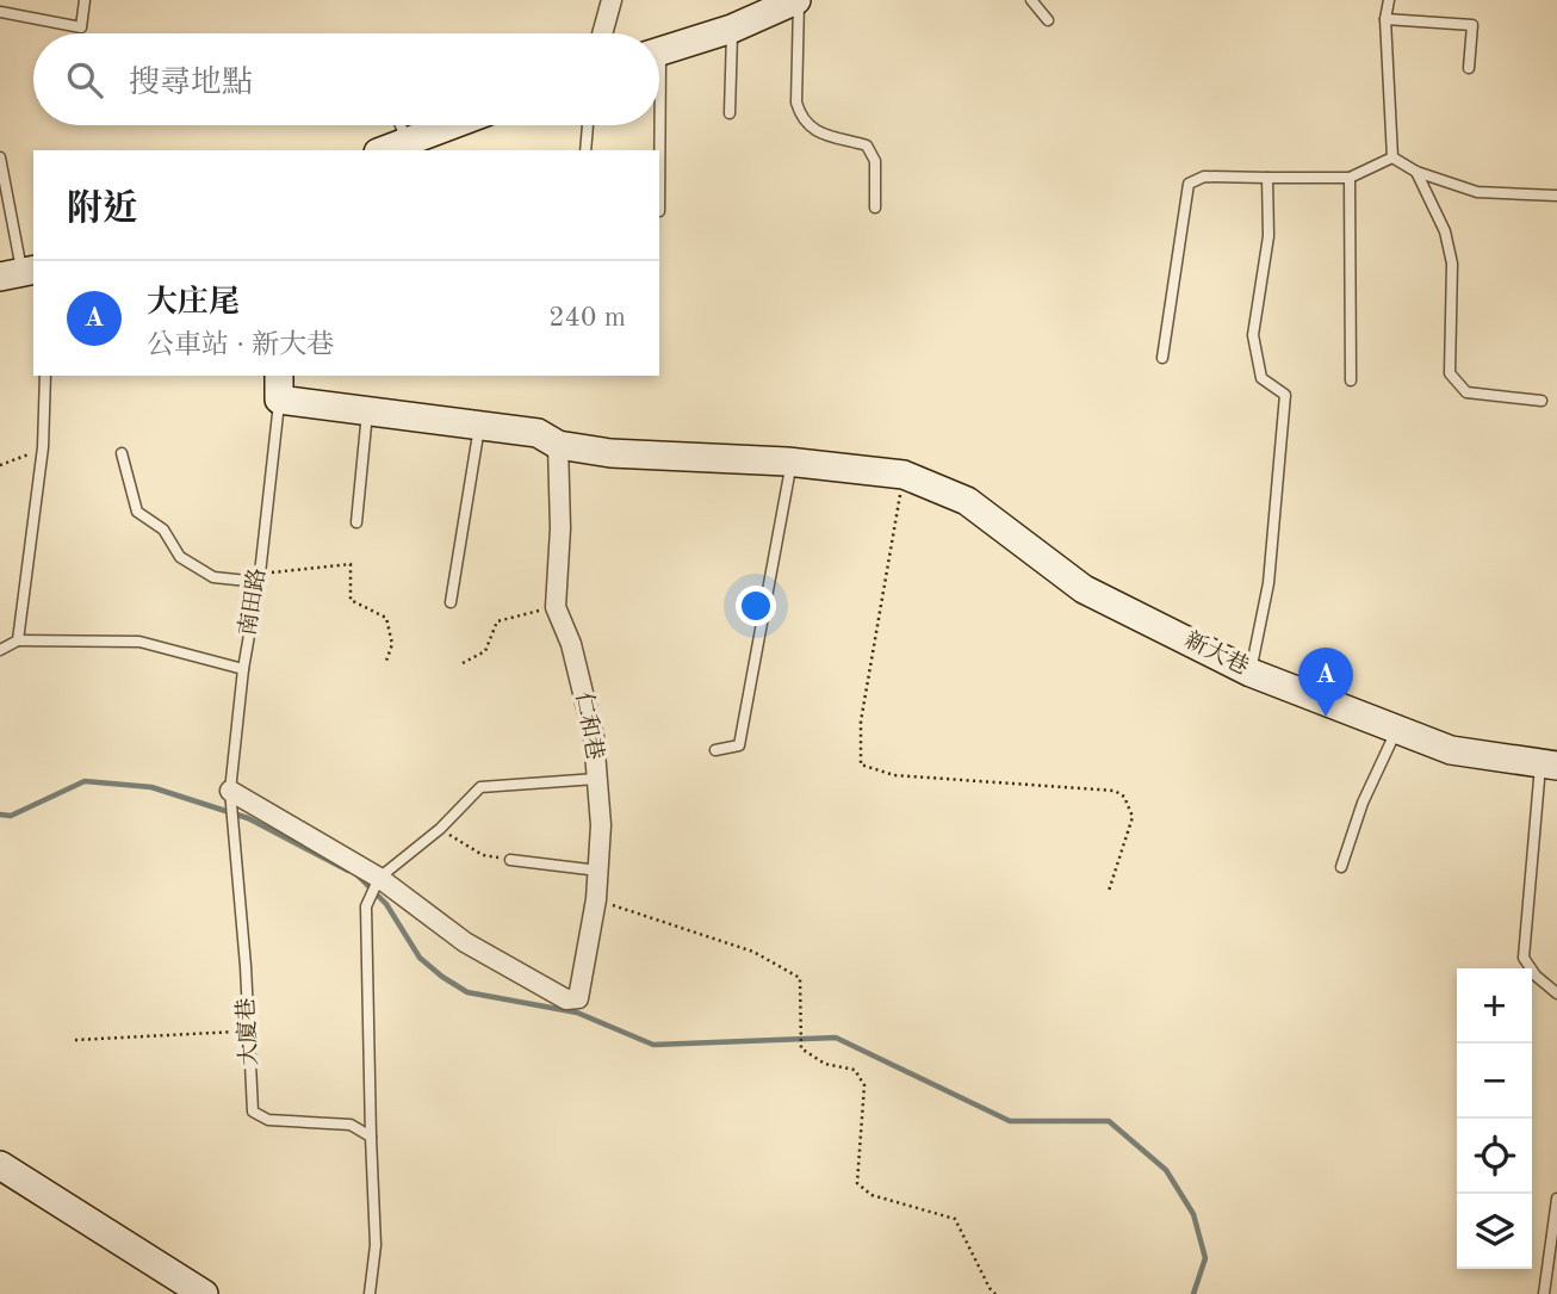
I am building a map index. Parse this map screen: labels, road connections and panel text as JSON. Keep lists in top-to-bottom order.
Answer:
{
  "streets": {
    "street": ["新大巷", "仁和巷"],
    "lane": ["南田路", "大廈巷"]
  },
  "crossings": [
    ["南田路", "大廈巷"],
    ["仁和巷", "大廈巷"]
  ],
  "page": {
    "search": "搜尋地點",
    "heading": "附近",
    "list": [
      {
        "mark": "A",
        "name": "大庄尾",
        "note": "公車站 · 新大巷",
        "value": "240 m"
      }
    ],
    "pins": "A",
    "map_buttons": ["+", "−"]
  }
}
